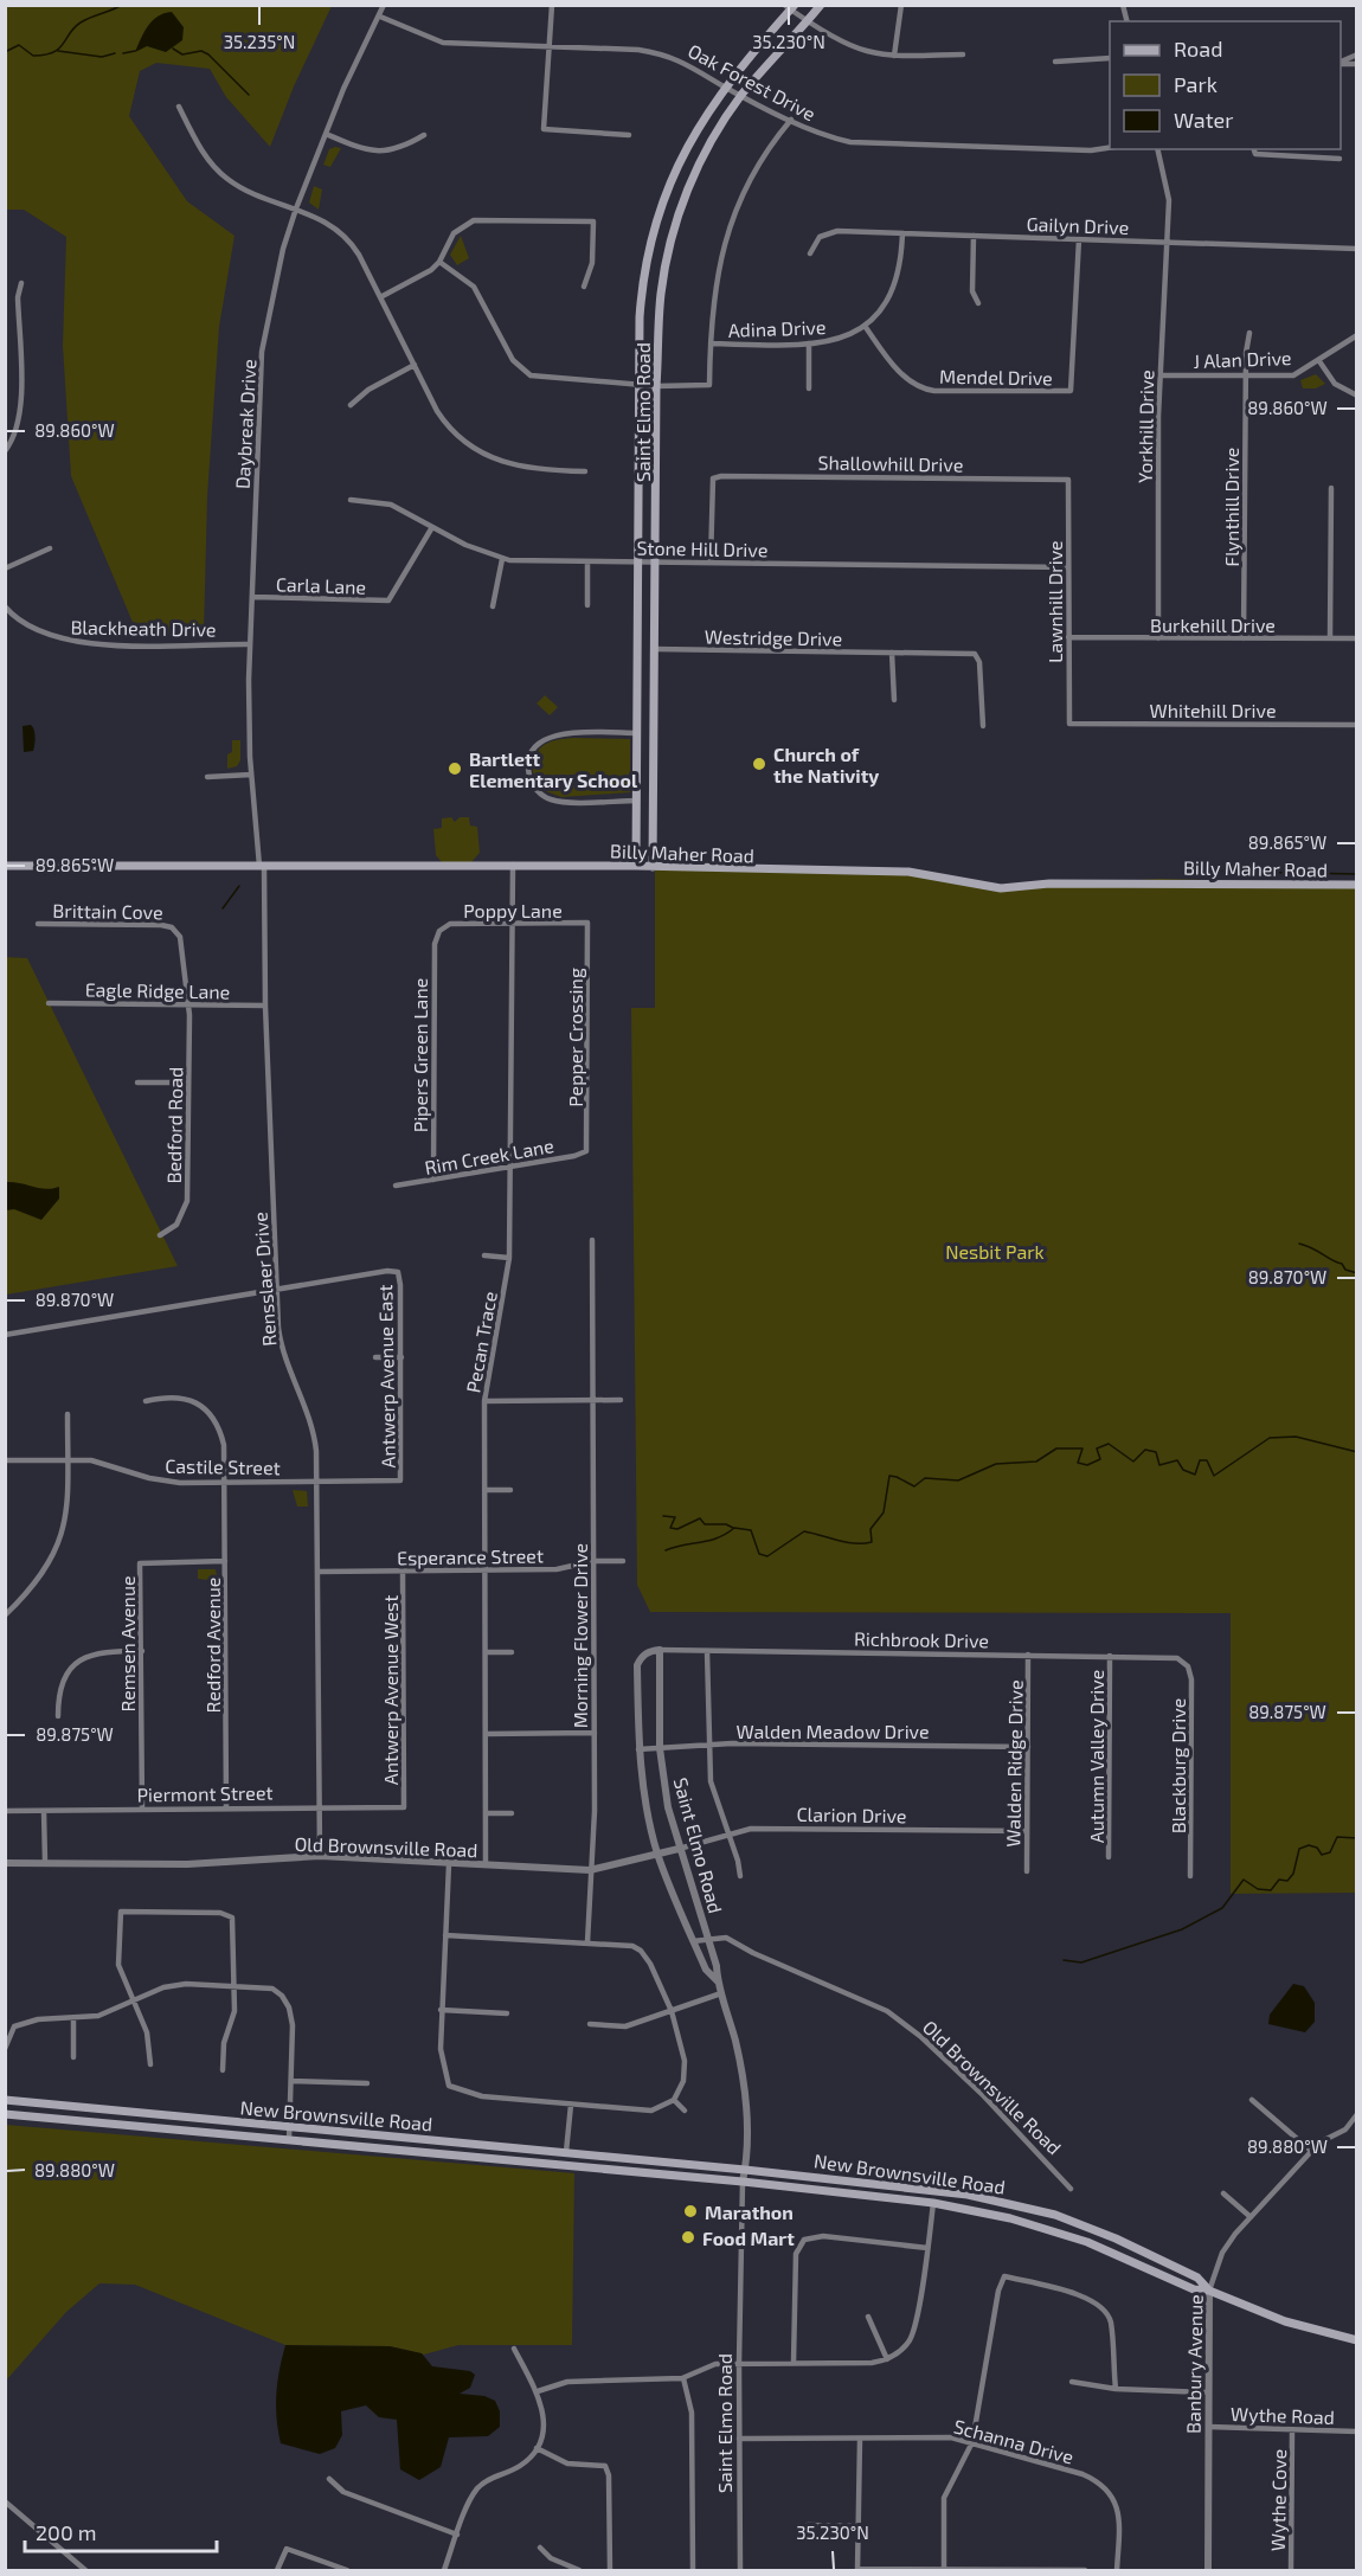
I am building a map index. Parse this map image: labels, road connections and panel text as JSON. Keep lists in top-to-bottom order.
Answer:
{
  "streets": {
    "main road": ["Saint Elmo Road", "Billy Maher Road", "New Brownsville Road"],
    "street": [
      "Oak Forest Drive",
      "Gailyn Drive",
      "Adina Drive",
      "J Alan Drive",
      "Mendel Drive",
      "Daybreak Drive",
      "Yorkhill Drive",
      "Shallowhill Drive",
      "Flynthill Drive",
      "Stone Hill Drive",
      "Carla Lane",
      "Lawnhill Drive",
      "Burkehill Drive",
      "Blackheath Drive",
      "Westridge Drive",
      "Whitehill Drive",
      "Poppy Lane",
      "Brittain Cove",
      "Eagle Ridge Lane",
      "Pepper Crossing",
      "Pipers Green Lane",
      "Bedford Road",
      "Rim Creek Lane",
      "Rensslaer Drive",
      "Pecan Trace",
      "Antwerp Avenue East",
      "Castile Street",
      "Esperance Street",
      "Morning Flower Drive",
      "Richbrook Drive",
      "Remsen Avenue",
      "Redford Avenue",
      "Antwerp Avenue West",
      "Walden Meadow Drive",
      "Autumn Valley Drive",
      "Walden Ridge Drive",
      "Blackburg Drive",
      "Piermont Street",
      "Clarion Drive",
      "Old Brownsville Road",
      "Banbury Avenue",
      "Wythe Road",
      "Schanna Drive",
      "Wythe Cove"
    ]
  },
  "crossings": [
    ["Oak Forest Drive", "Saint Elmo Road"],
    ["Oak Forest Drive", "Daybreak Drive"],
    ["Gailyn Drive", "Adina Drive"],
    ["Gailyn Drive", "Mendel Drive"],
    ["Gailyn Drive", "Yorkhill Drive"],
    ["Adina Drive", "Mendel Drive"],
    ["J Alan Drive", "Yorkhill Drive"],
    ["J Alan Drive", "Flynthill Drive"],
    ["Saint Elmo Road", "Stone Hill Drive"],
    ["Saint Elmo Road", "Westridge Drive"],
    ["Saint Elmo Road", "Billy Maher Road"],
    ["Saint Elmo Road", "Richbrook Drive"],
    ["Saint Elmo Road", "Walden Meadow Drive"],
    ["Saint Elmo Road", "Clarion Drive"],
    ["Saint Elmo Road", "Old Brownsville Road"],
    ["Saint Elmo Road", "New Brownsville Road"],
    ["Saint Elmo Road", "Schanna Drive"],
    ["Daybreak Drive", "Carla Lane"],
    ["Daybreak Drive", "Blackheath Drive"],
    ["Daybreak Drive", "Billy Maher Road"],
    ["Daybreak Drive", "Rensslaer Drive"],
    ["Yorkhill Drive", "Burkehill Drive"],
    ["Shallowhill Drive", "Stone Hill Drive"],
    ["Shallowhill Drive", "Lawnhill Drive"],
    ["Flynthill Drive", "Burkehill Drive"],
    ["Stone Hill Drive", "Carla Lane"],
    ["Stone Hill Drive", "Lawnhill Drive"],
    ["Lawnhill Drive", "Burkehill Drive"],
    ["Lawnhill Drive", "Whitehill Drive"],
    ["Billy Maher Road", "Rensslaer Drive"],
    ["Billy Maher Road", "Pecan Trace"],
    ["Poppy Lane", "Pepper Crossing"],
    ["Poppy Lane", "Pipers Green Lane"],
    ["Poppy Lane", "Pecan Trace"],
    ["Brittain Cove", "Eagle Ridge Lane"],
    ["Brittain Cove", "Bedford Road"],
    ["Eagle Ridge Lane", "Bedford Road"],
    ["Eagle Ridge Lane", "Rensslaer Drive"],
    ["Pepper Crossing", "Rim Creek Lane"],
    ["Pipers Green Lane", "Rim Creek Lane"],
    ["Rim Creek Lane", "Pecan Trace"],
    ["Rensslaer Drive", "Antwerp Avenue East"],
    ["Rensslaer Drive", "Castile Street"],
    ["Rensslaer Drive", "Esperance Street"],
    ["Rensslaer Drive", "Piermont Street"],
    ["Rensslaer Drive", "Old Brownsville Road"],
    ["Pecan Trace", "Esperance Street"],
    ["Pecan Trace", "Old Brownsville Road"],
    ["Antwerp Avenue East", "Castile Street"],
    ["Castile Street", "Redford Avenue"],
    ["Esperance Street", "Morning Flower Drive"],
    ["Esperance Street", "Antwerp Avenue West"],
    ["Morning Flower Drive", "Old Brownsville Road"],
    ["Richbrook Drive", "Autumn Valley Drive"],
    ["Richbrook Drive", "Walden Ridge Drive"],
    ["Richbrook Drive", "Blackburg Drive"],
    ["Remsen Avenue", "Redford Avenue"],
    ["Remsen Avenue", "Piermont Street"],
    ["Redford Avenue", "Piermont Street"],
    ["Antwerp Avenue West", "Piermont Street"],
    ["Walden Meadow Drive", "Walden Ridge Drive"],
    ["Walden Ridge Drive", "Clarion Drive"],
    ["Clarion Drive", "Old Brownsville Road"],
    ["New Brownsville Road", "Banbury Avenue"],
    ["Banbury Avenue", "Wythe Road"],
    ["Wythe Road", "Wythe Cove"]
  ],
  "parks": ["Nesbit Park"],
  "places": [
    "Church of the Nativity",
    "Bartlett Elementary School",
    "Marathon",
    "Food Mart"
  ],
  "legend": ["Road", "Park", "Water"],
  "scale_bar": "200 m",
  "coordinates": [
    "35.235°N",
    "35.230°N",
    "89.860°W",
    "89.865°W",
    "89.870°W",
    "89.875°W",
    "89.880°W"
  ]
}
